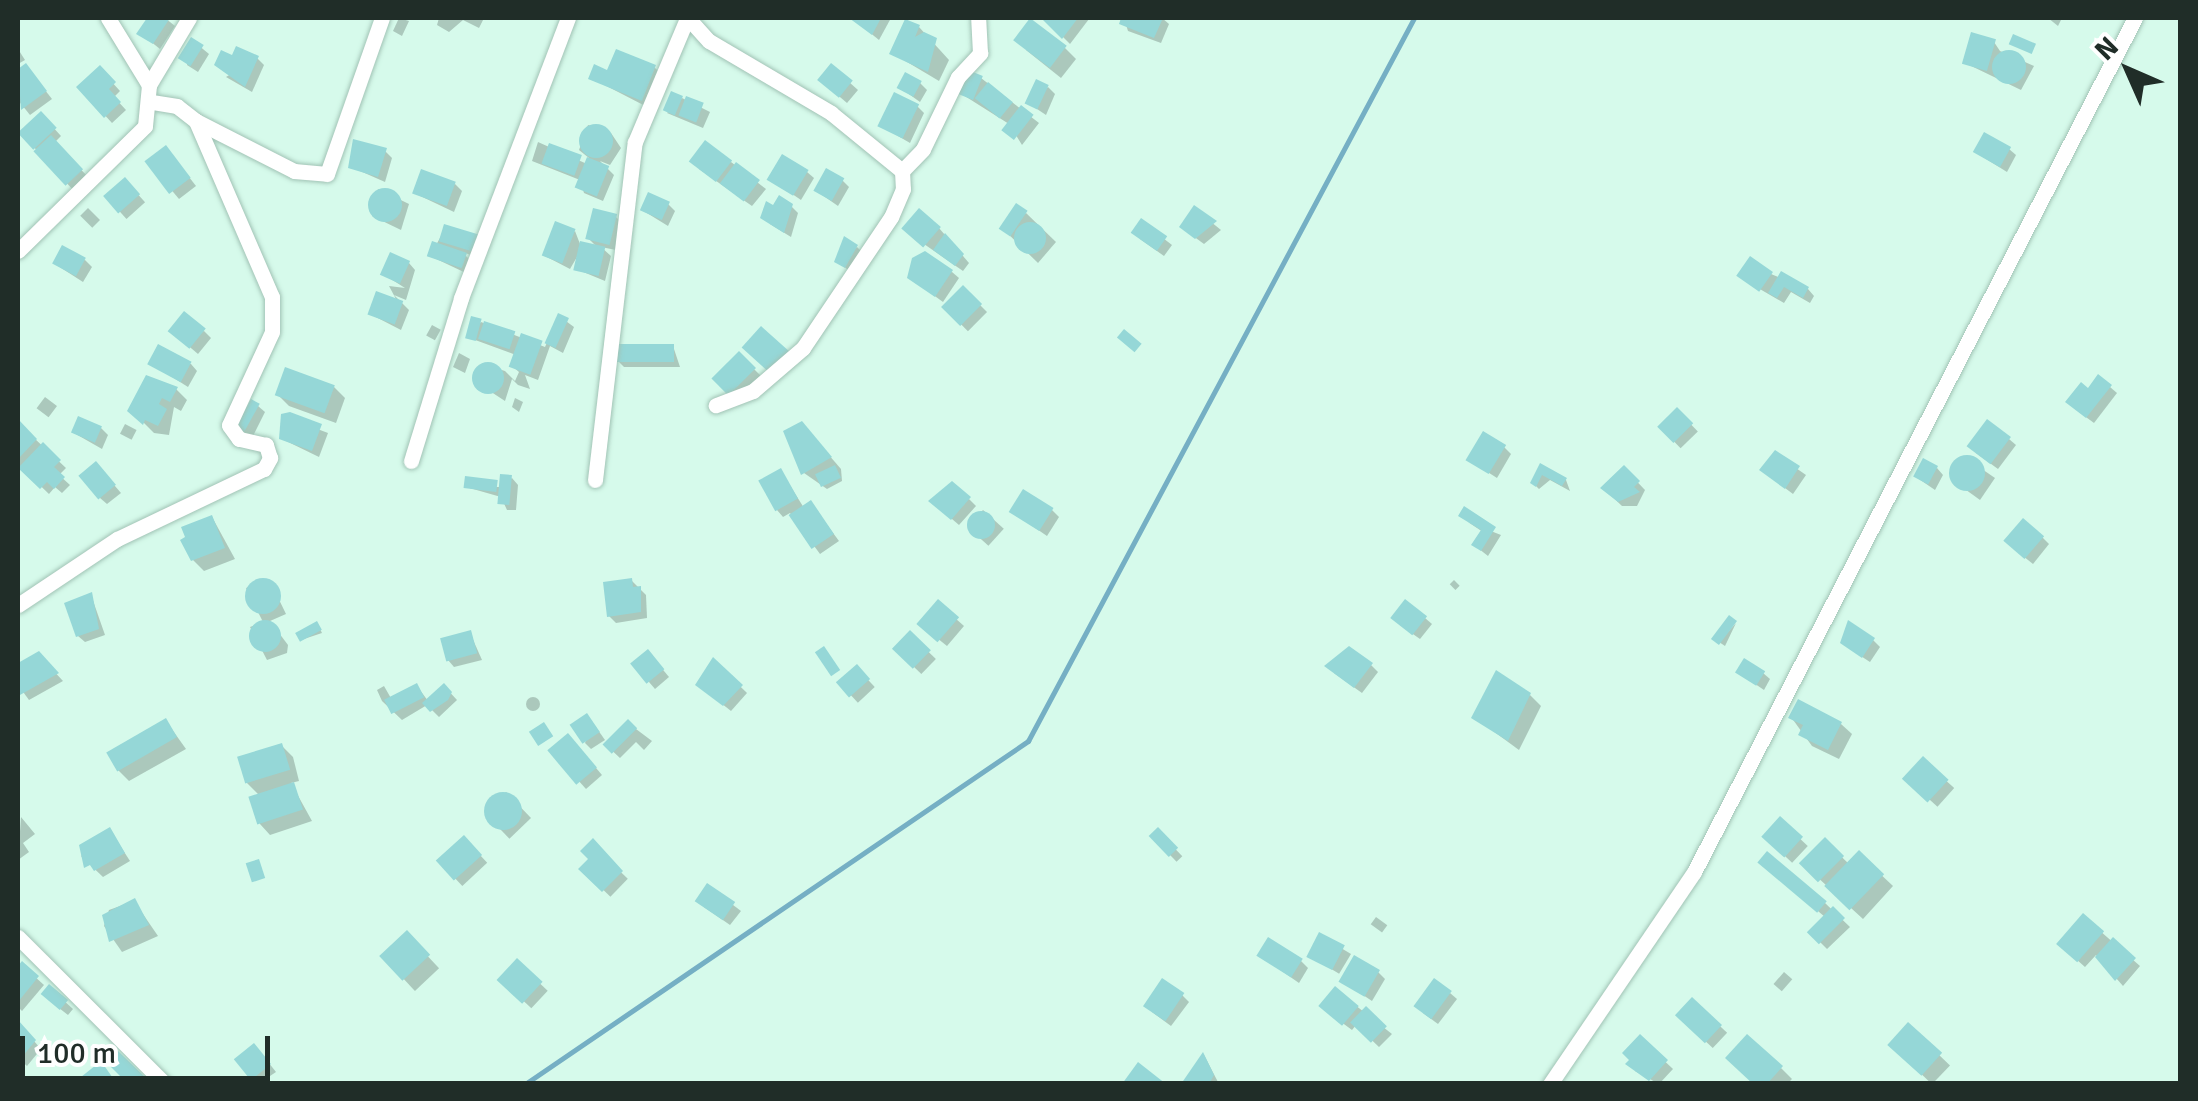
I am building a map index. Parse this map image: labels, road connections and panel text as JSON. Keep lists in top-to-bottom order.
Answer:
{
  "scale_bar": "100 m",
  "north": "top left"
}
